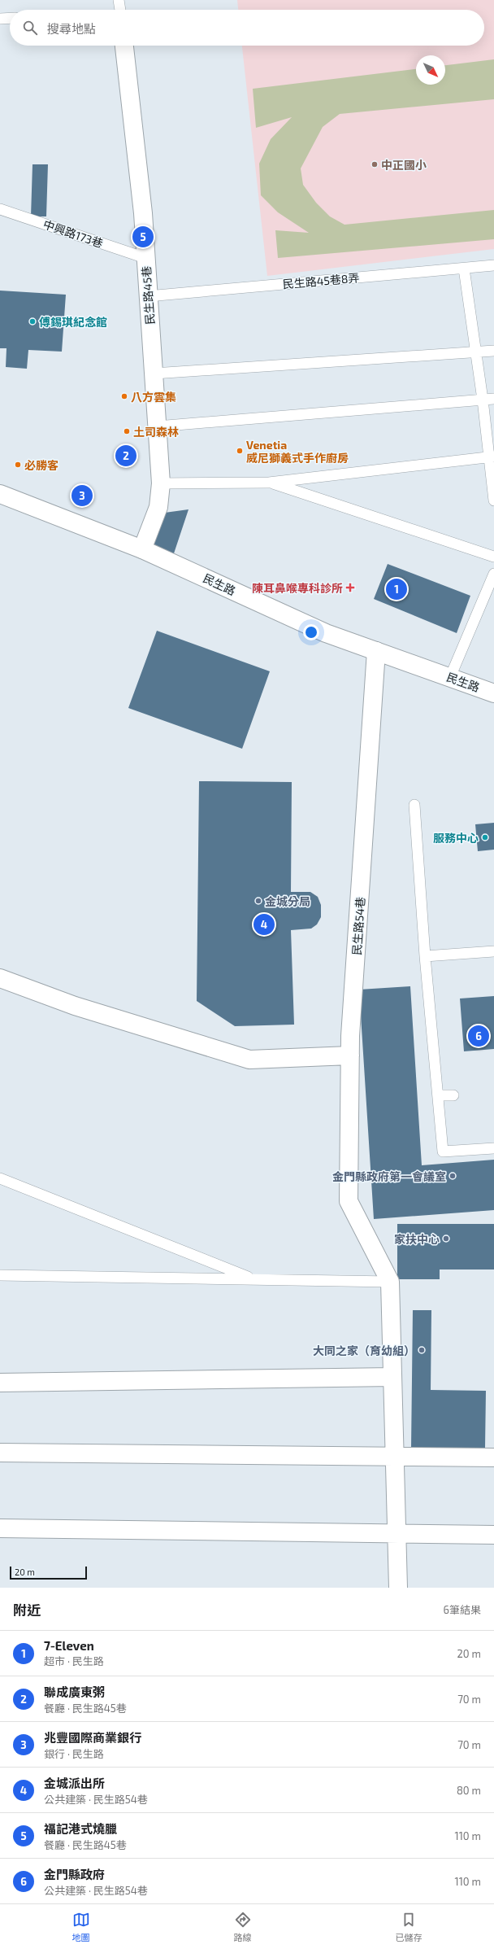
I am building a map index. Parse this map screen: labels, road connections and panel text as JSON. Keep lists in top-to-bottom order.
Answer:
{
  "streets": {
    "street": ["民生路45巷", "民生路", "民生路54巷"],
    "lane": ["中興路173巷", "民生路45巷8弄"]
  },
  "crossings": [
    ["中興路173巷", "民生路45巷"],
    ["民生路45巷8弄", "民生路45巷"],
    ["民生路45巷", "民生路"],
    ["民生路", "民生路54巷"]
  ],
  "places": {
    "other": [
      "中正國小",
      "傅錫琪紀念館",
      "八方雲集",
      "土司森林",
      "Venetia 威尼獅義式手作廚房",
      "必勝客",
      "服務中心",
      "金城分局",
      "金門縣政府第一會議室",
      "家扶中心",
      "大同之家（育幼組）"
    ],
    "health": ["陳耳鼻喉專科診所"]
  },
  "scale_bar": "20 m",
  "north": "bottom right",
  "page": {
    "search": "搜尋地點",
    "pins": [
      "5",
      "2",
      "3",
      "1",
      "4",
      "6"
    ],
    "scale": "20 m",
    "heading": ["附近", "6筆結果"],
    "list": [
      {
        "mark": "1",
        "name": "7-Eleven",
        "note": "超市 · 民生路",
        "value": "20 m"
      },
      {
        "mark": "2",
        "name": "聯成廣東粥",
        "note": "餐廳 · 民生路45巷",
        "value": "70 m"
      },
      {
        "mark": "3",
        "name": "兆豐國際商業銀行",
        "note": "銀行 · 民生路",
        "value": "70 m"
      },
      {
        "mark": "4",
        "name": "金城派出所",
        "note": "公共建築 · 民生路54巷",
        "value": "80 m"
      },
      {
        "mark": "5",
        "name": "福記港式燒臘",
        "note": "餐廳 · 民生路45巷",
        "value": "110 m"
      },
      {
        "mark": "6",
        "name": "金門縣政府",
        "note": "公共建築 · 民生路54巷",
        "value": "110 m"
      }
    ],
    "nav": ["地圖", "路線", "已儲存"]
  }
}
